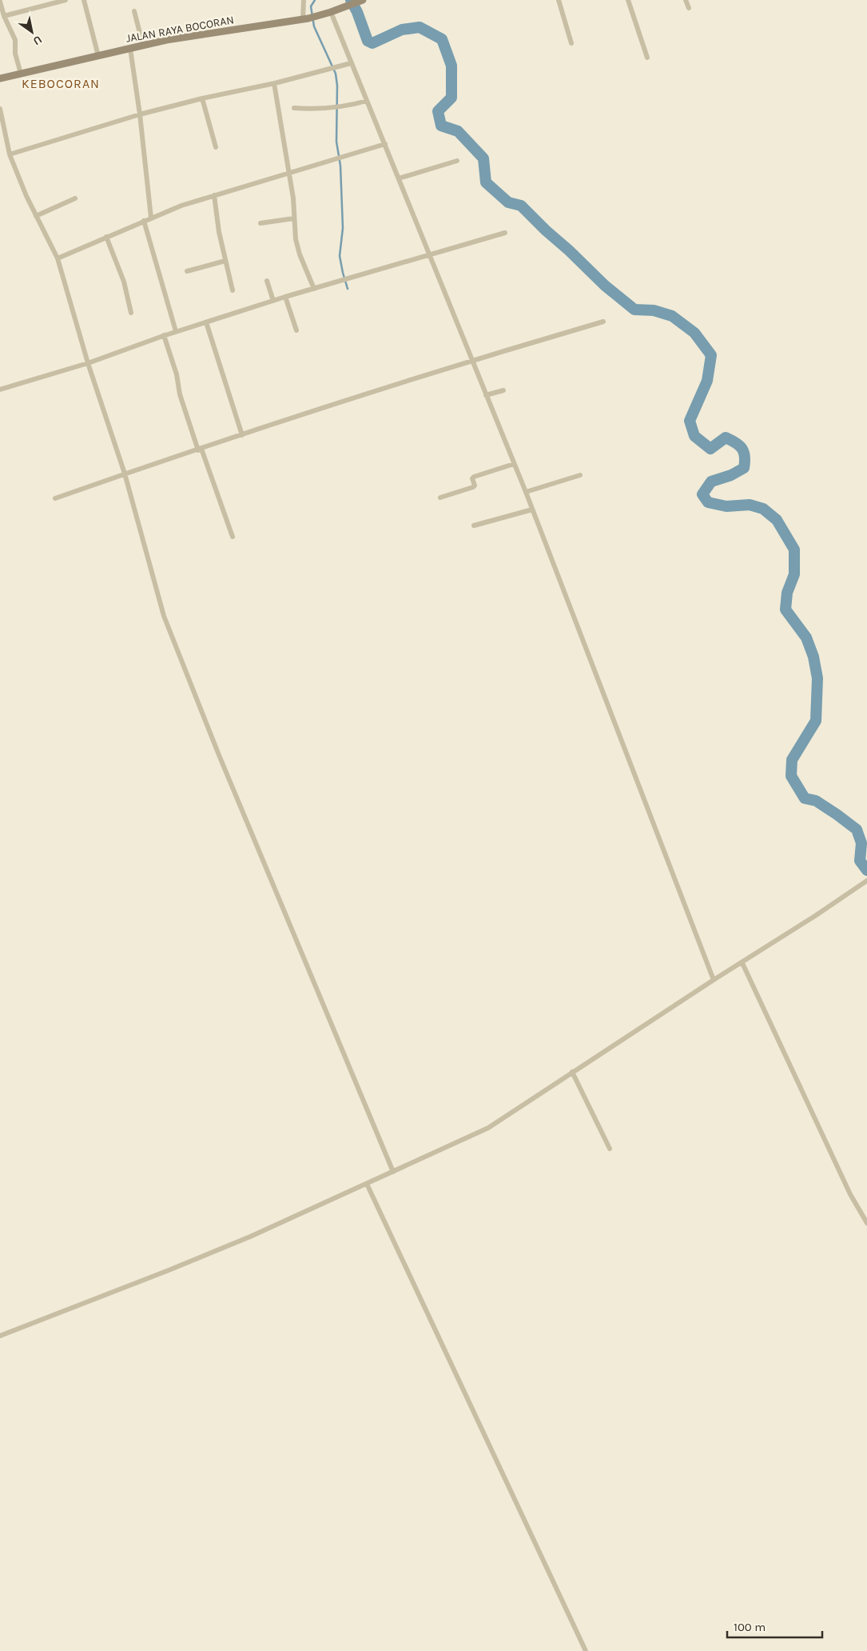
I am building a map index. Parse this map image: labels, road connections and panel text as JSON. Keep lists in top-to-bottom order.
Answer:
{
  "streets": {
    "street": ["JALAN RAYA BOCORAN"]
  },
  "districts": ["KEBOCORAN"],
  "scale_bar": "100 m",
  "north": "bottom right"
}
